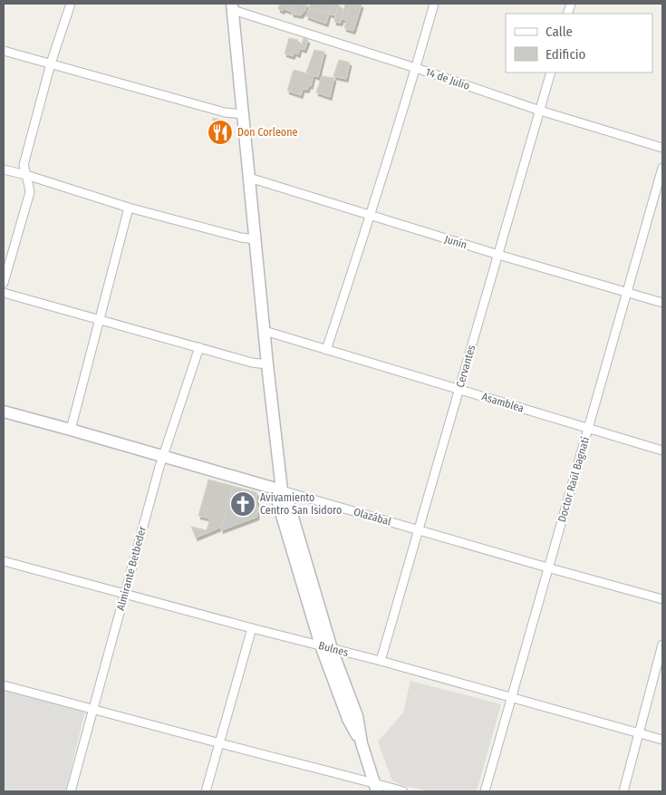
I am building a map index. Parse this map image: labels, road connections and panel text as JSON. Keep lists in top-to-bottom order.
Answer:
{
  "streets": {
    "main road": ["Olazábal"],
    "street": [
      "14 de Julio",
      "Junín",
      "Cervantes",
      "Asamblea",
      "Doctor Raúl Bagnati",
      "Almirante Betbeder",
      "Bulnes"
    ]
  },
  "crossings": [
    ["14 de Julio", "Cervantes"],
    ["Junín", "Cervantes"],
    ["Junín", "Doctor Raúl Bagnati"],
    ["Cervantes", "Asamblea"],
    ["Cervantes", "Olazábal"],
    ["Cervantes", "Bulnes"],
    ["Asamblea", "Doctor Raúl Bagnati"],
    ["Doctor Raúl Bagnati", "Olazábal"],
    ["Doctor Raúl Bagnati", "Bulnes"],
    ["Olazábal", "Almirante Betbeder"],
    ["Almirante Betbeder", "Bulnes"]
  ],
  "places": {
    "restaurant": ["Don Corleone"],
    "church": ["Avivamiento Centro San Isidoro"]
  },
  "legend": ["Calle", "Edificio"]
}
